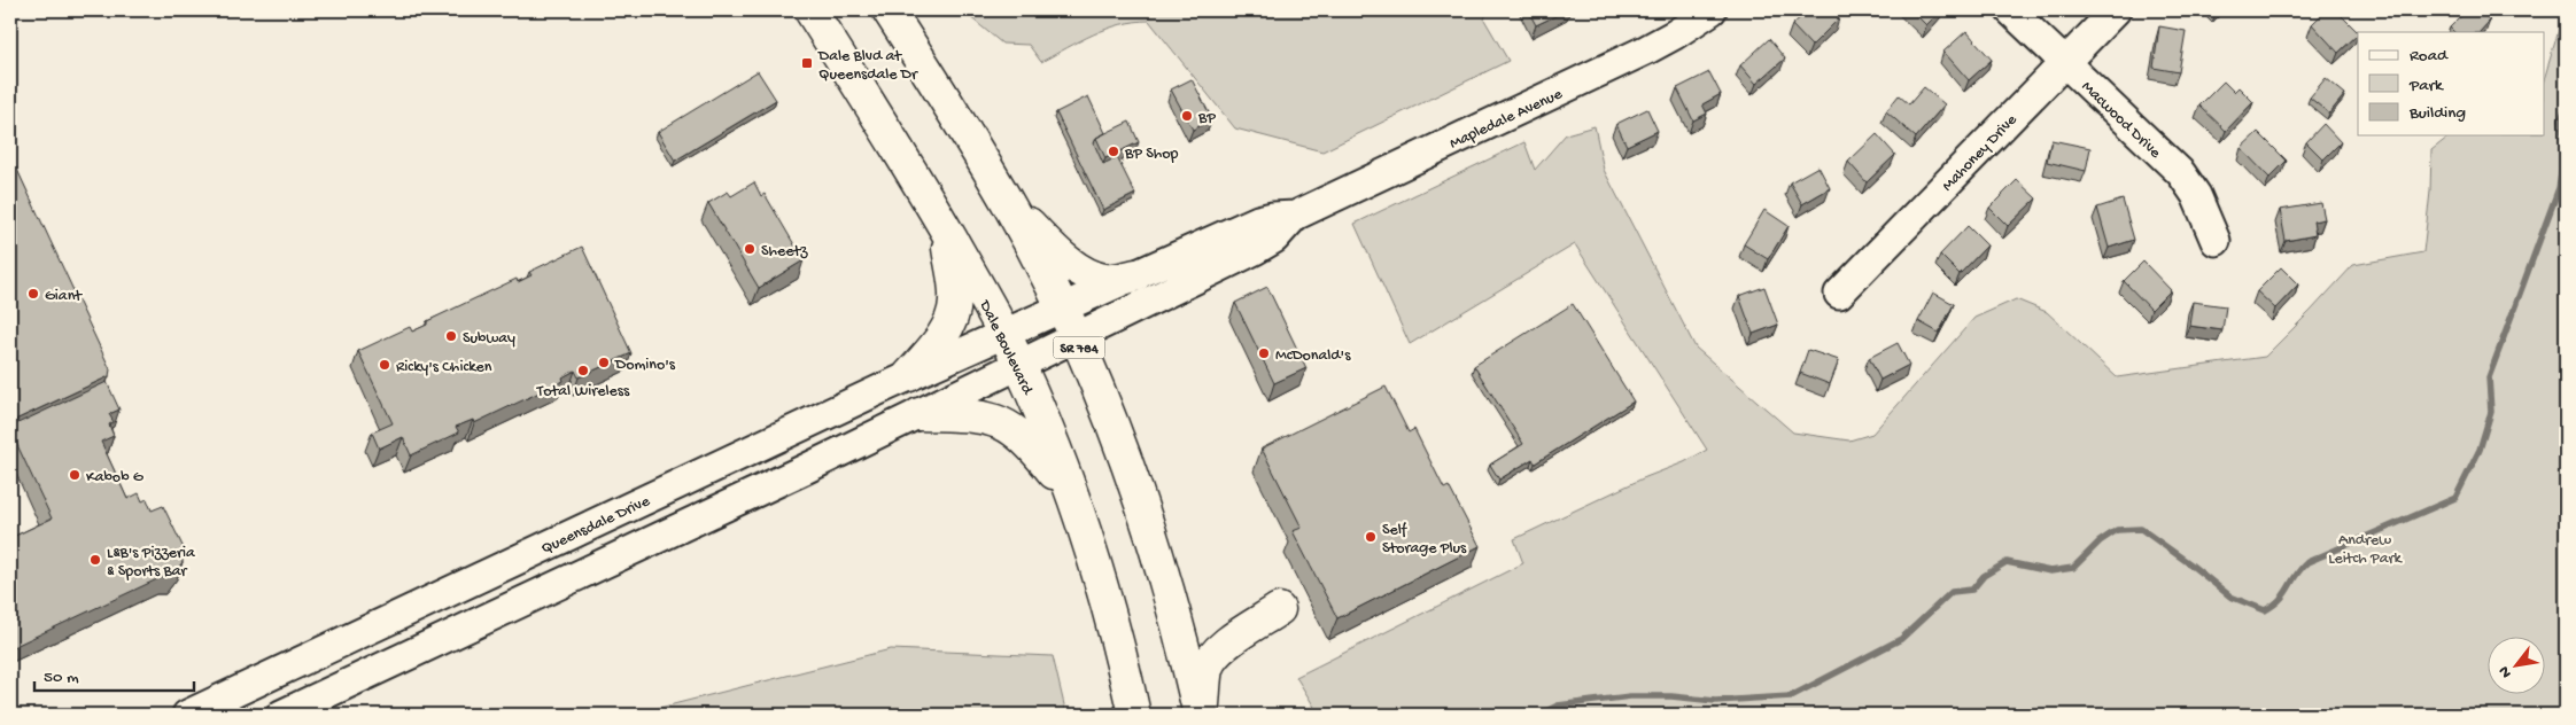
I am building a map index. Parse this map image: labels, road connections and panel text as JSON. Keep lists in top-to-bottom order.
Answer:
{
  "streets": {
    "main road": ["Dale Boulevard", "SR 784"],
    "street": [
      "Mapledale Avenue",
      "Macwood Drive",
      "Mahoney Drive",
      "Queensdale Drive"
    ]
  },
  "crossings": [
    ["Mapledale Avenue", "Dale Boulevard"],
    ["Mapledale Avenue", "SR 784"],
    ["Mapledale Avenue", "Queensdale Drive"],
    ["Macwood Drive", "Mahoney Drive"],
    ["Dale Boulevard", "Queensdale Drive"]
  ],
  "parks": ["Andrew Leitch Park"],
  "places": {
    "transit": ["Dale Blvd at Queensdale Dr"],
    "other": [
      "BP",
      "BP Shop",
      "Sheetz",
      "Giant",
      "Subway",
      "McDonald's",
      "Domino's",
      "Ricky's Chicken",
      "Total Wireless",
      "Kabob G",
      "Self Storage Plus",
      "L&B's Pizzeria & Sports Bar"
    ]
  },
  "legend": ["Road", "Park", "Building"],
  "scale_bar": "50 m",
  "north": "bottom left"
}
